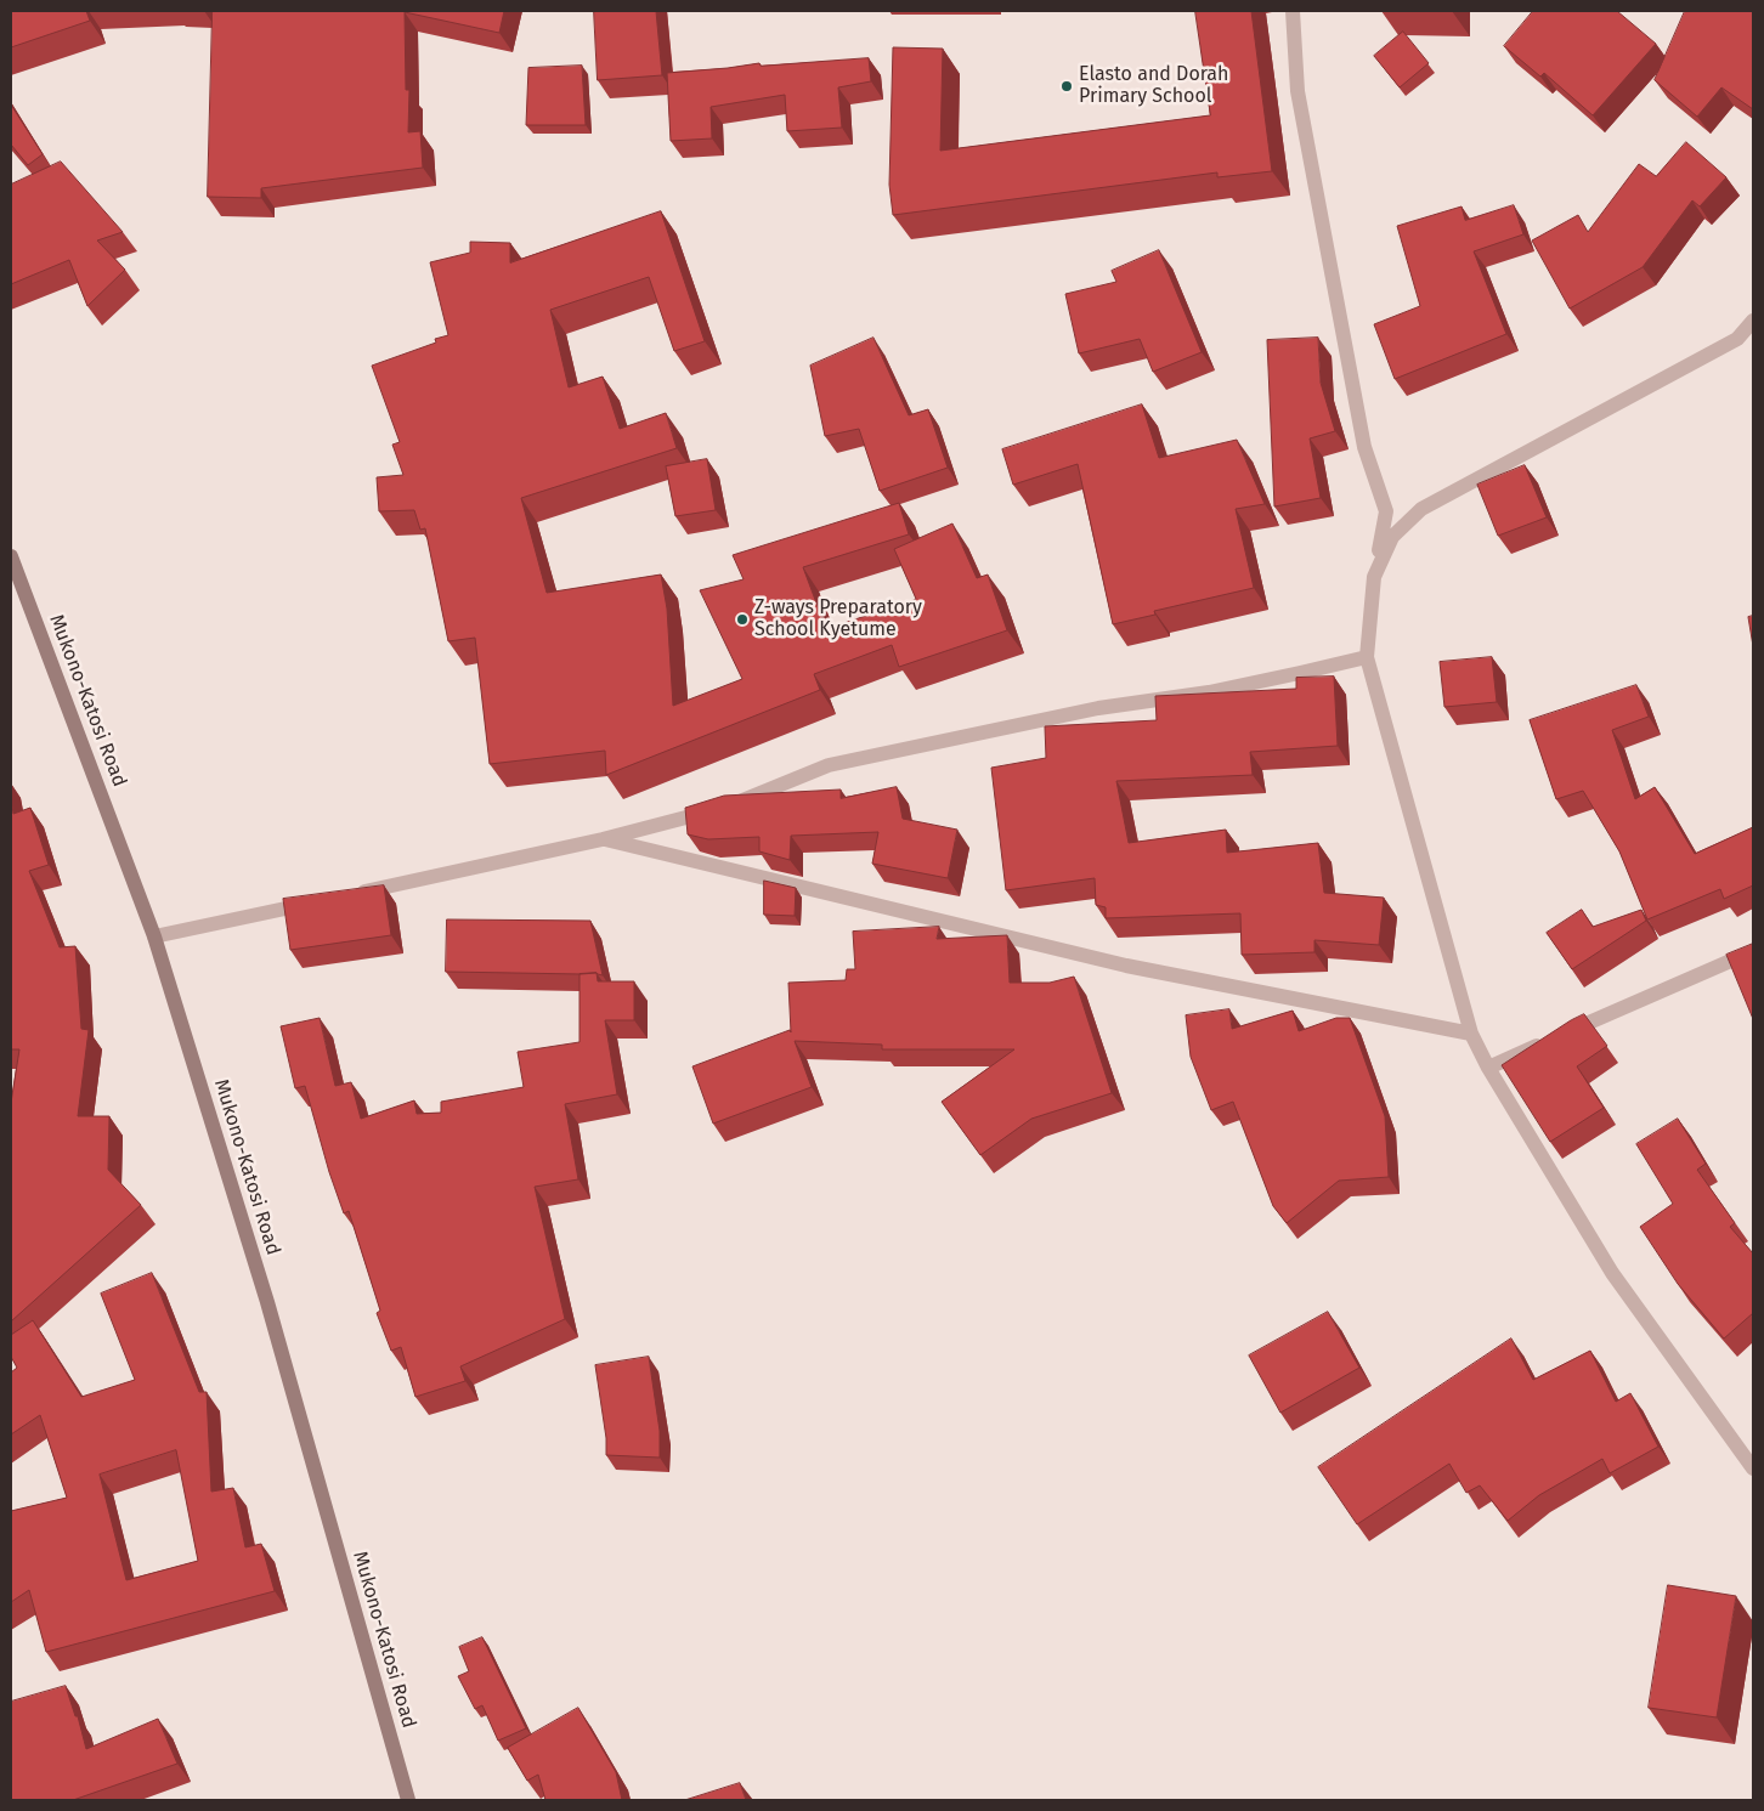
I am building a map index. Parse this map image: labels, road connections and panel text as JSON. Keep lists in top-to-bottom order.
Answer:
{
  "streets": {
    "main road": ["Mukono-Katosi Road"]
  },
  "places": ["Elasto and Dorah Primary School", "Z-ways Preparatory School Kyetume"]
}
